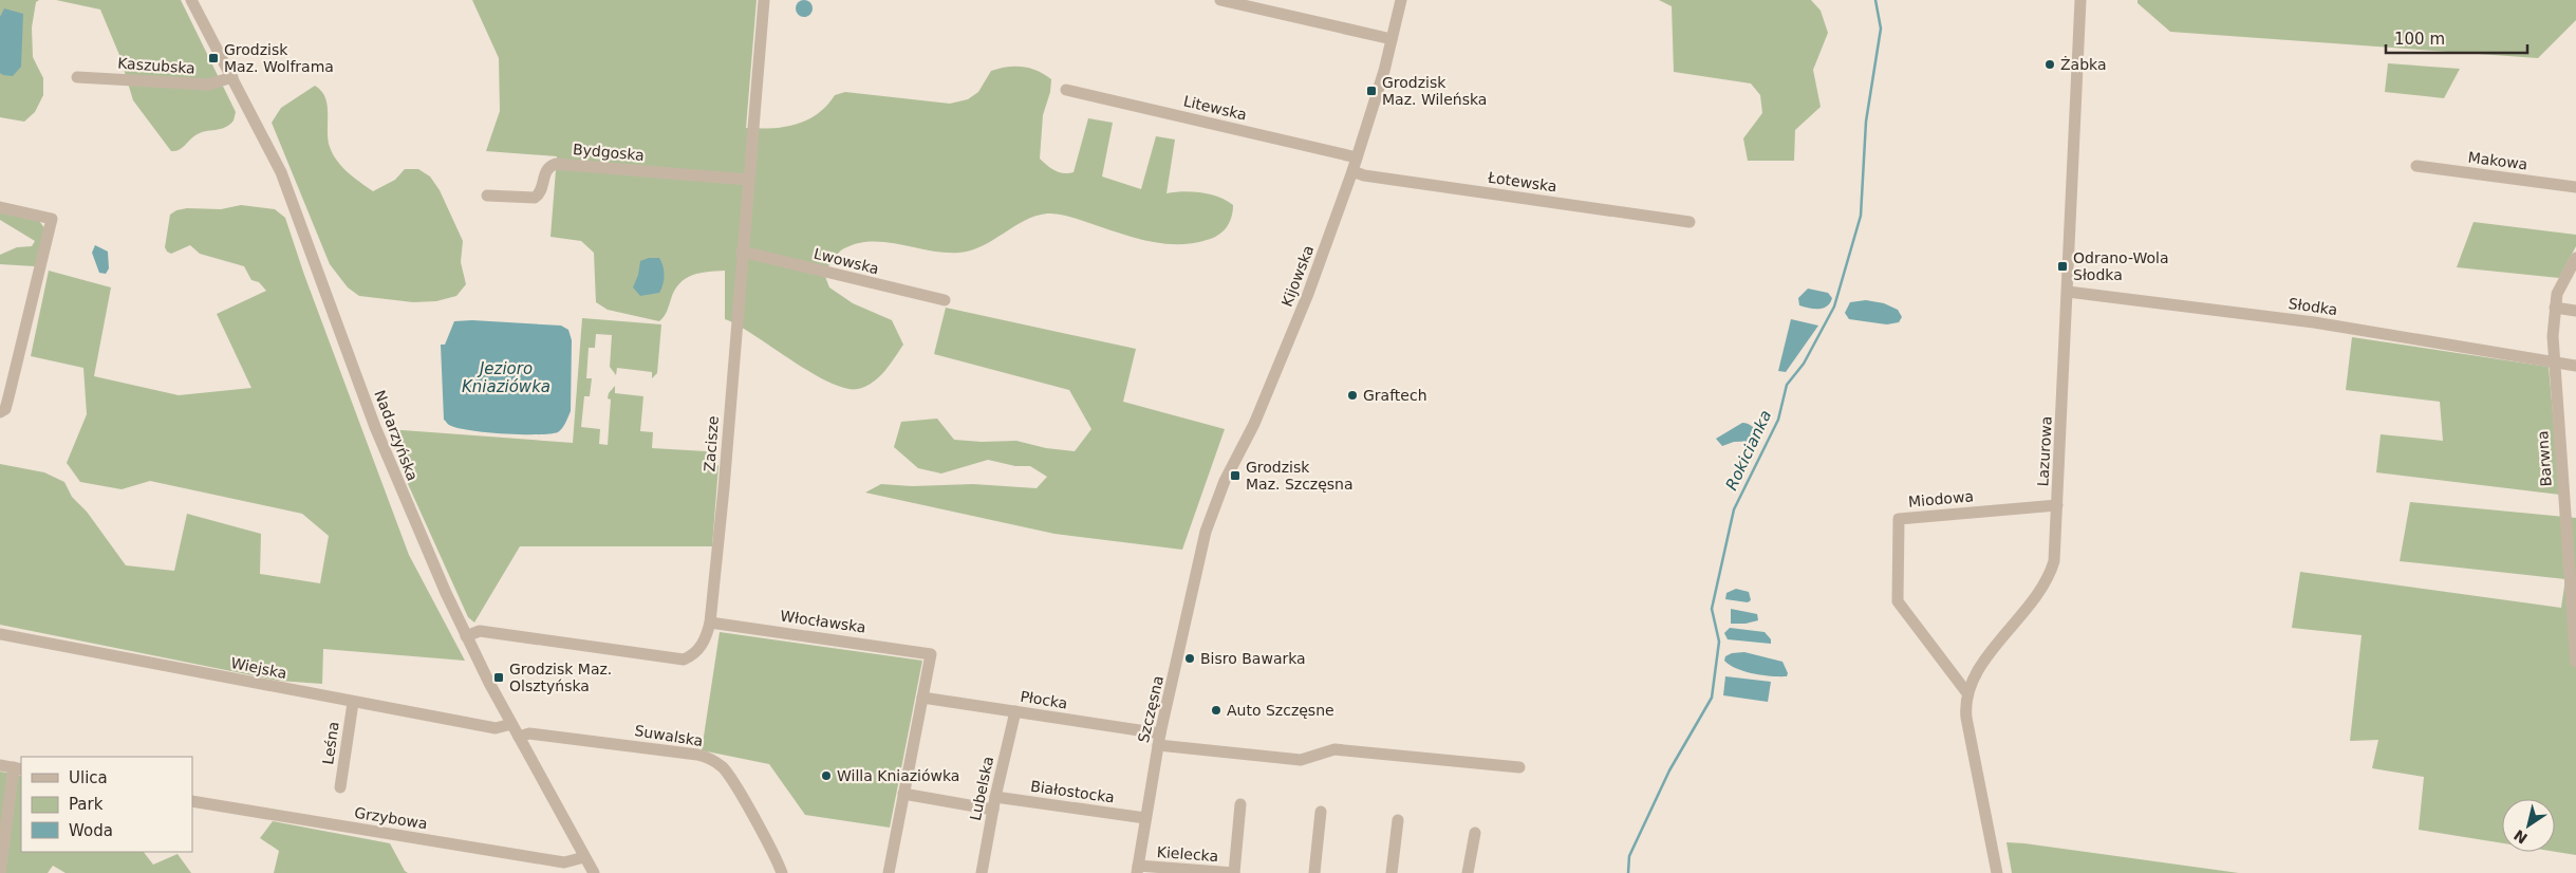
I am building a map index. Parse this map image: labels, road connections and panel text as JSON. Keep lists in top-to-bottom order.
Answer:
{
  "streets": {
    "street": [
      "Kaszubska",
      "Litewska",
      "Bydgoska",
      "Makowa",
      "Łotewska",
      "Lwowska",
      "Kijowska",
      "Słodka",
      "Nadarzyńska",
      "Zacisze",
      "Lazurowa",
      "Barwna",
      "Miodowa",
      "Włocławska",
      "Wiejska",
      "Płocka",
      "Szczęsna",
      "Suwalska",
      "Leśna",
      "Lubelska",
      "Białostocka",
      "Grzybowa",
      "Kielecka"
    ]
  },
  "crossings": [
    ["Kaszubska", "Nadarzyńska"],
    ["Litewska", "Kijowska"],
    ["Bydgoska", "Zacisze"],
    ["Łotewska", "Kijowska"],
    ["Lwowska", "Zacisze"],
    ["Kijowska", "Szczęsna"],
    ["Słodka", "Lazurowa"],
    ["Słodka", "Barwna"],
    ["Nadarzyńska", "Zacisze"],
    ["Nadarzyńska", "Wiejska"],
    ["Nadarzyńska", "Suwalska"],
    ["Nadarzyńska", "Grzybowa"],
    ["Zacisze", "Włocławska"],
    ["Lazurowa", "Miodowa"],
    ["Włocławska", "Płocka"],
    ["Wiejska", "Leśna"],
    ["Płocka", "Szczęsna"],
    ["Płocka", "Lubelska"],
    ["Szczęsna", "Białostocka"],
    ["Szczęsna", "Kielecka"],
    ["Lubelska", "Białostocka"]
  ],
  "water": ["Jezioro Kniaziówka", "Rokicianka"],
  "places": {
    "transit": [
      "Grodzisk Maz. Wolframa",
      "Grodzisk Maz. Wileńska",
      "Odrano-Wola Słodka",
      "Grodzisk Maz. Szczęsna",
      "Grodzisk Maz. Olsztyńska"
    ],
    "other": [
      "Żabka",
      "Graftech",
      "Bisro Bawarka",
      "Auto Szczęsne",
      "Willa Kniaziówka"
    ]
  },
  "legend": ["Ulica", "Park", "Woda"],
  "scale_bar": "100 m",
  "north": "bottom left"
}
